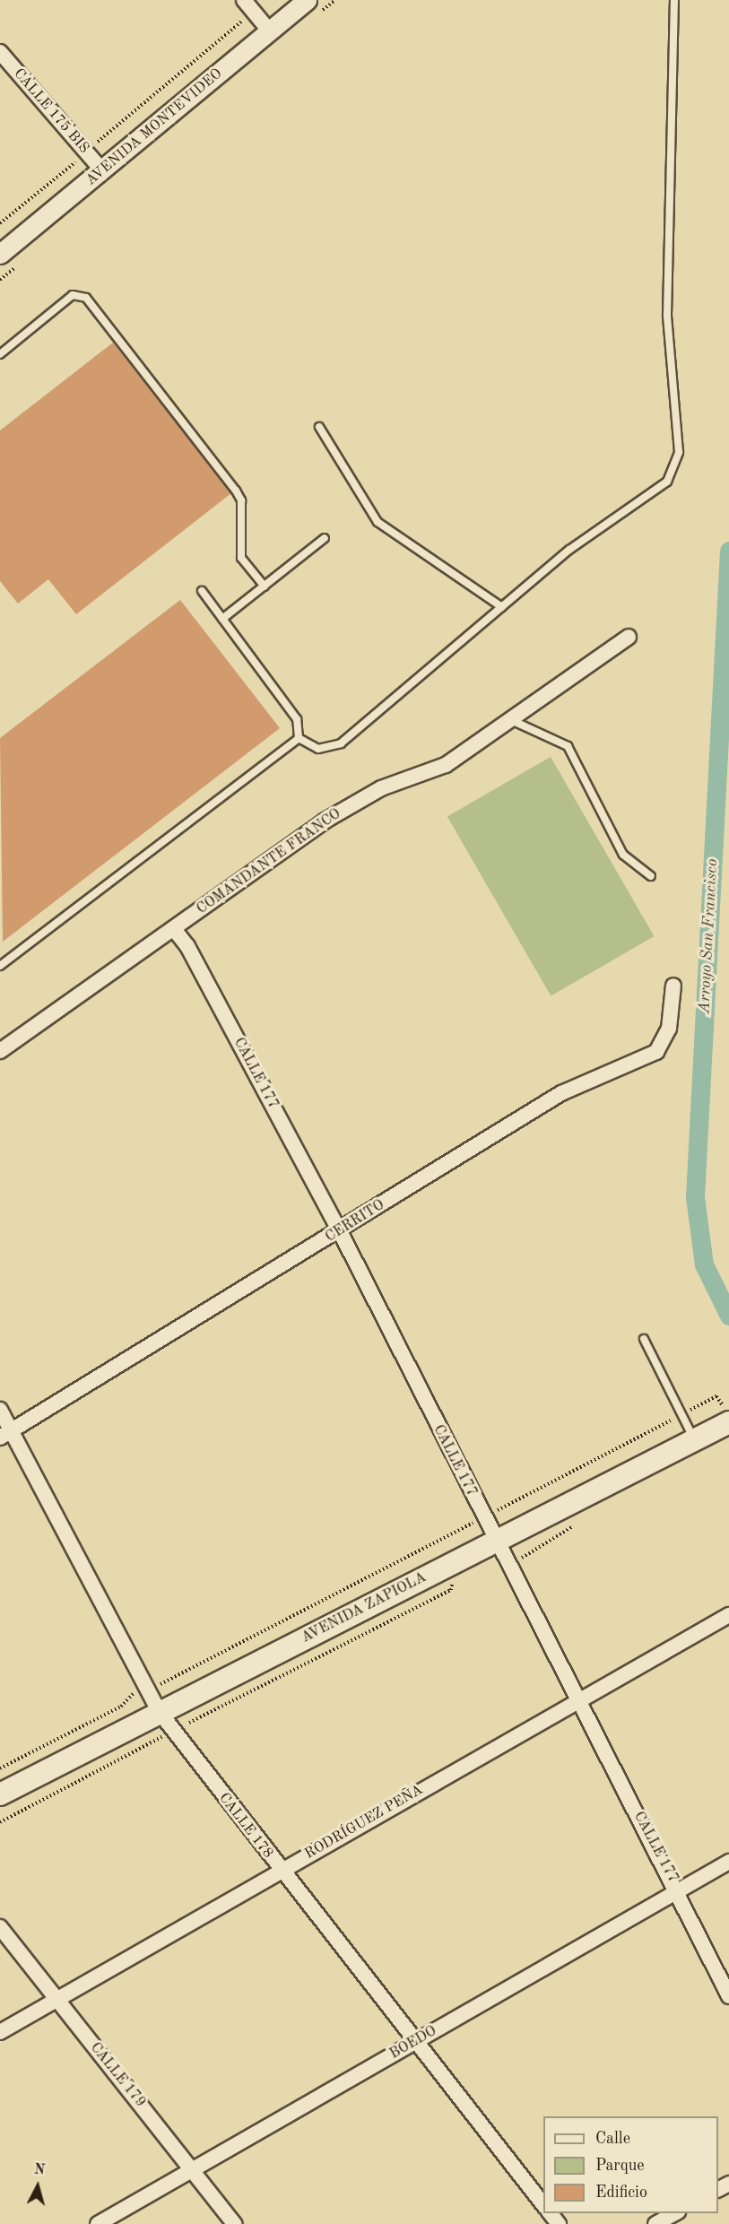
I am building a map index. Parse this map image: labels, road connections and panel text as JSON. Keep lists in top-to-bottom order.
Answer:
{
  "streets": {
    "main road": ["AVENIDA ZAPIOLA"],
    "street": [
      "CALLE 175 BIS",
      "AVENIDA MONTEVIDEO",
      "COMANDANTE FRANCO",
      "CALLE 177",
      "CERRITO",
      "RODRÍGUEZ PEÑA",
      "CALLE 178",
      "BOEDO",
      "CALLE 179"
    ]
  },
  "crossings": [
    ["CALLE 175 BIS", "AVENIDA MONTEVIDEO"],
    ["COMANDANTE FRANCO", "CALLE 177"],
    ["CALLE 177", "CERRITO"],
    ["CALLE 177", "AVENIDA ZAPIOLA"],
    ["CALLE 177", "RODRÍGUEZ PEÑA"],
    ["CALLE 177", "BOEDO"],
    ["CERRITO", "CALLE 178"],
    ["AVENIDA ZAPIOLA", "CALLE 178"],
    ["RODRÍGUEZ PEÑA", "CALLE 178"],
    ["RODRÍGUEZ PEÑA", "CALLE 179"],
    ["CALLE 178", "BOEDO"],
    ["BOEDO", "CALLE 179"]
  ],
  "water": ["Arroyo San Francisco"],
  "legend": ["Calle", "Parque", "Edificio"],
  "north": "top"
}
